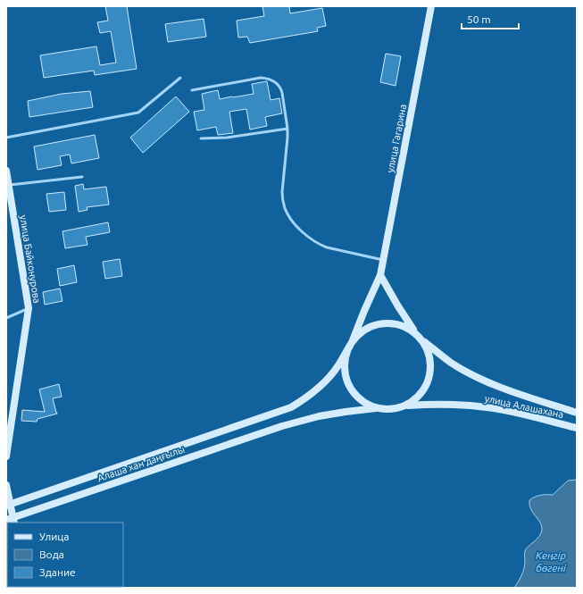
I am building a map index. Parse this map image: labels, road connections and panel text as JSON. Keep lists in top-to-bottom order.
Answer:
{
  "streets": {
    "main road": [
      "улица Гагарина",
      "улица Байконурова",
      "улица Алашахана",
      "Алаша хан даңғылы"
    ]
  },
  "crossings": [
    ["улица Гагарина", "улица Алашахана"],
    ["улица Гагарина", "Алаша хан даңғылы"],
    ["улица Алашахана", "Алаша хан даңғылы"]
  ],
  "water": ["Кеңгір бөгені"],
  "legend": ["Улица", "Вода", "Здание"],
  "scale_bar": "50 m"
}
